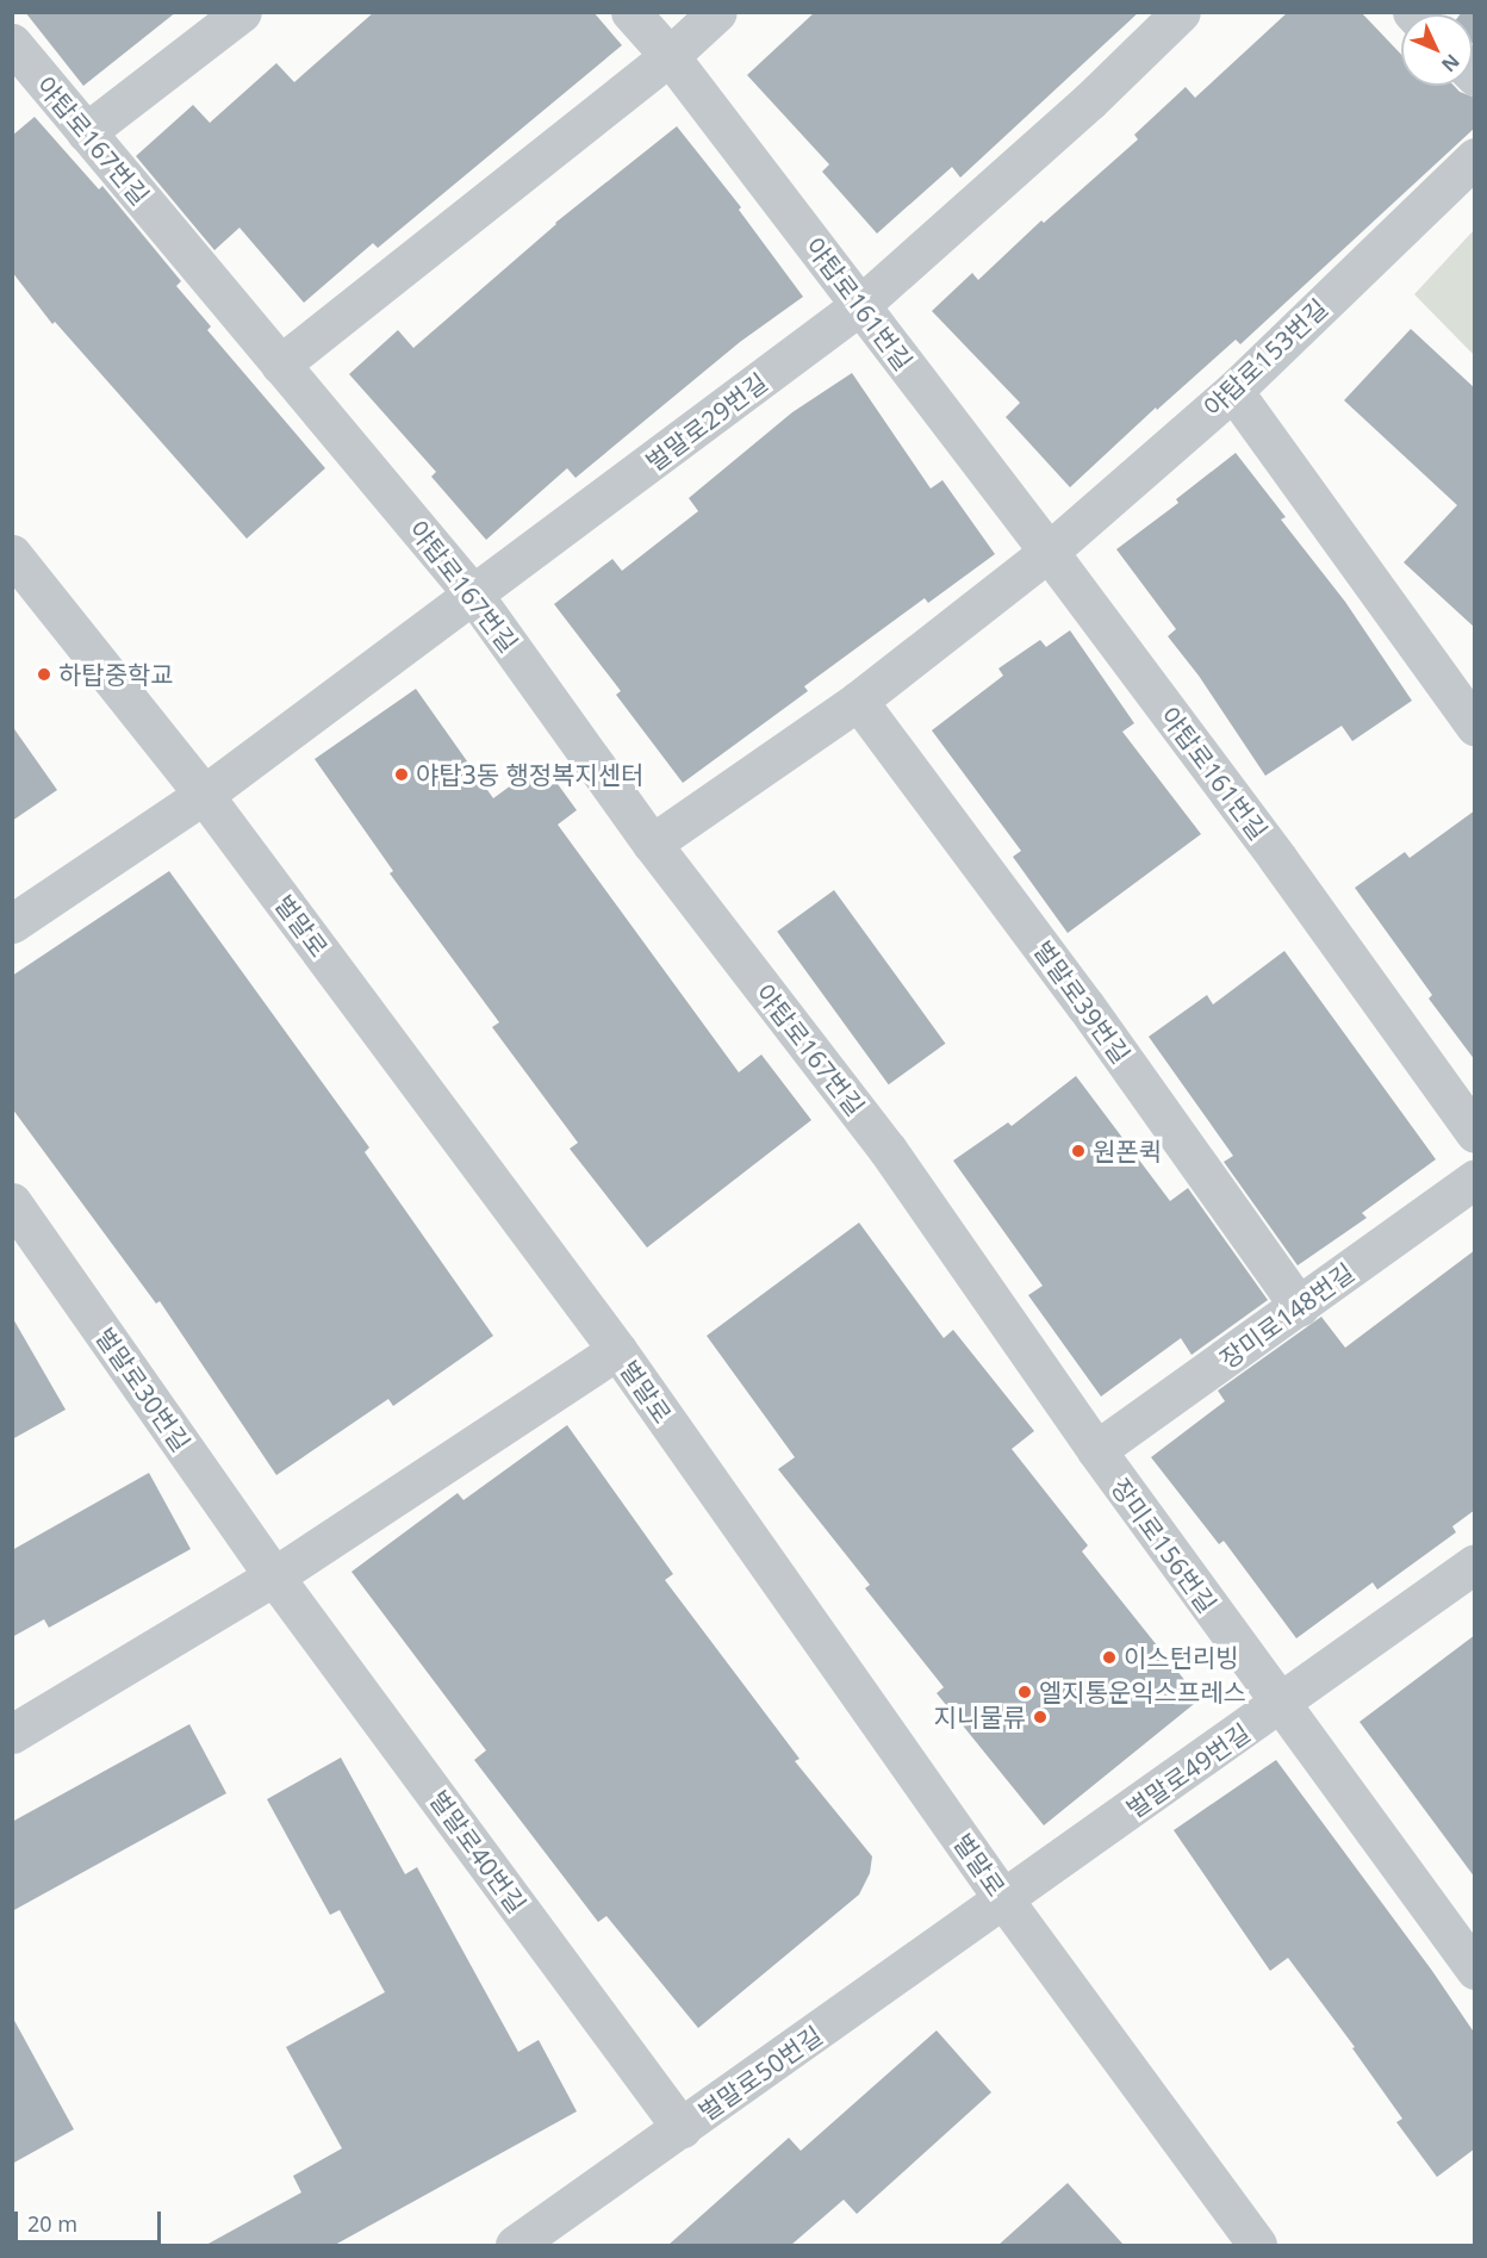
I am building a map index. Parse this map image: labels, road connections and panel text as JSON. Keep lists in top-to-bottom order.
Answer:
{
  "streets": {
    "street": [
      "야탑로167번길",
      "야탑로161번길",
      "야탑로153번길",
      "벌말로29번길",
      "벌말로",
      "벌말로39번길",
      "장미로148번길",
      "벌말로30번길",
      "장미로156번길",
      "벌말로49번길",
      "벌말로40번길",
      "벌말로50번길"
    ]
  },
  "crossings": [
    ["야탑로167번길", "벌말로29번길"],
    ["야탑로167번길", "장미로156번길"],
    ["야탑로161번길", "야탑로153번길"],
    ["야탑로161번길", "벌말로29번길"],
    ["벌말로29번길", "벌말로"],
    ["벌말로", "벌말로49번길"],
    ["벌말로", "벌말로50번길"],
    ["벌말로39번길", "장미로148번길"],
    ["장미로148번길", "장미로156번길"],
    ["벌말로30번길", "벌말로40번길"],
    ["장미로156번길", "벌말로49번길"],
    ["벌말로49번길", "벌말로50번길"],
    ["벌말로40번길", "벌말로50번길"]
  ],
  "places": [
    "하탑중학교",
    "야탑3동 행정복지센터",
    "원폰퀵",
    "이스턴리빙",
    "엘지통운익스프레스",
    "지니물류"
  ],
  "scale_bar": "20 m",
  "north": "bottom right"
}
